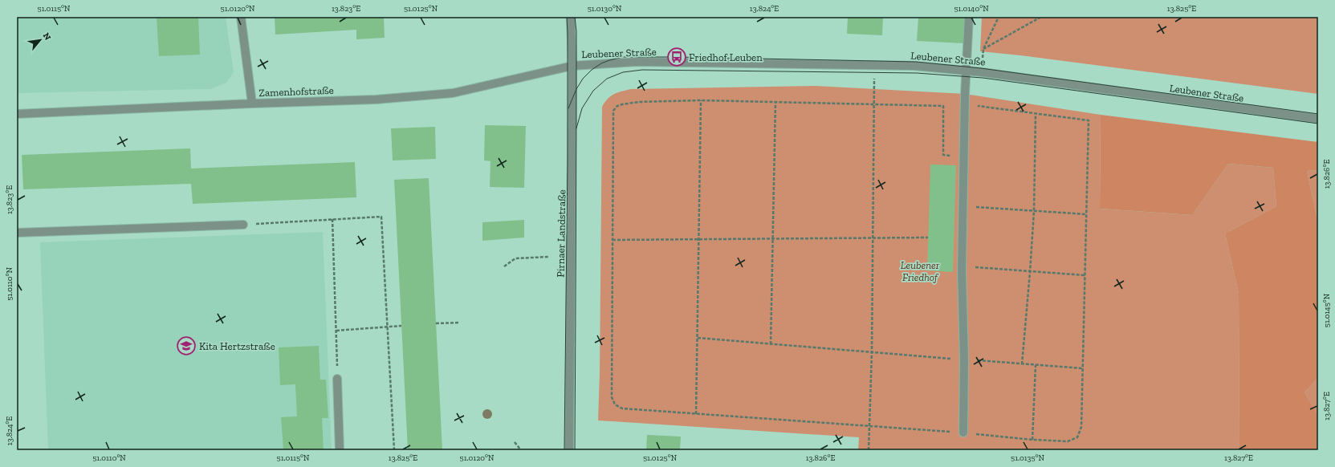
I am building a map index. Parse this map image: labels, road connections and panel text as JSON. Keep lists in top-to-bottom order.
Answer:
{
  "streets": {
    "street": ["Leubener Straße", "Zamenhofstraße", "Pirnaer Landstraße"]
  },
  "crossings": [
    ["Leubener Straße", "Zamenhofstraße"],
    ["Leubener Straße", "Pirnaer Landstraße"],
    ["Zamenhofstraße", "Pirnaer Landstraße"]
  ],
  "parks": ["Leubener Friedhof"],
  "places": {
    "bus stop": ["Friedhof Leuben"],
    "school or university": ["Kita Hertzstraße"]
  },
  "north": "top right",
  "coordinates": [
    "51.0115°N",
    "51.0120°N",
    "13.823°E",
    "51.0125°N",
    "51.0130°N",
    "13.824°E",
    "51.0140°N",
    "13.825°E",
    "13.826°E",
    "51.0110°N",
    "51.0145°N",
    "13.827°E",
    "51.0135°N"
  ]
}
